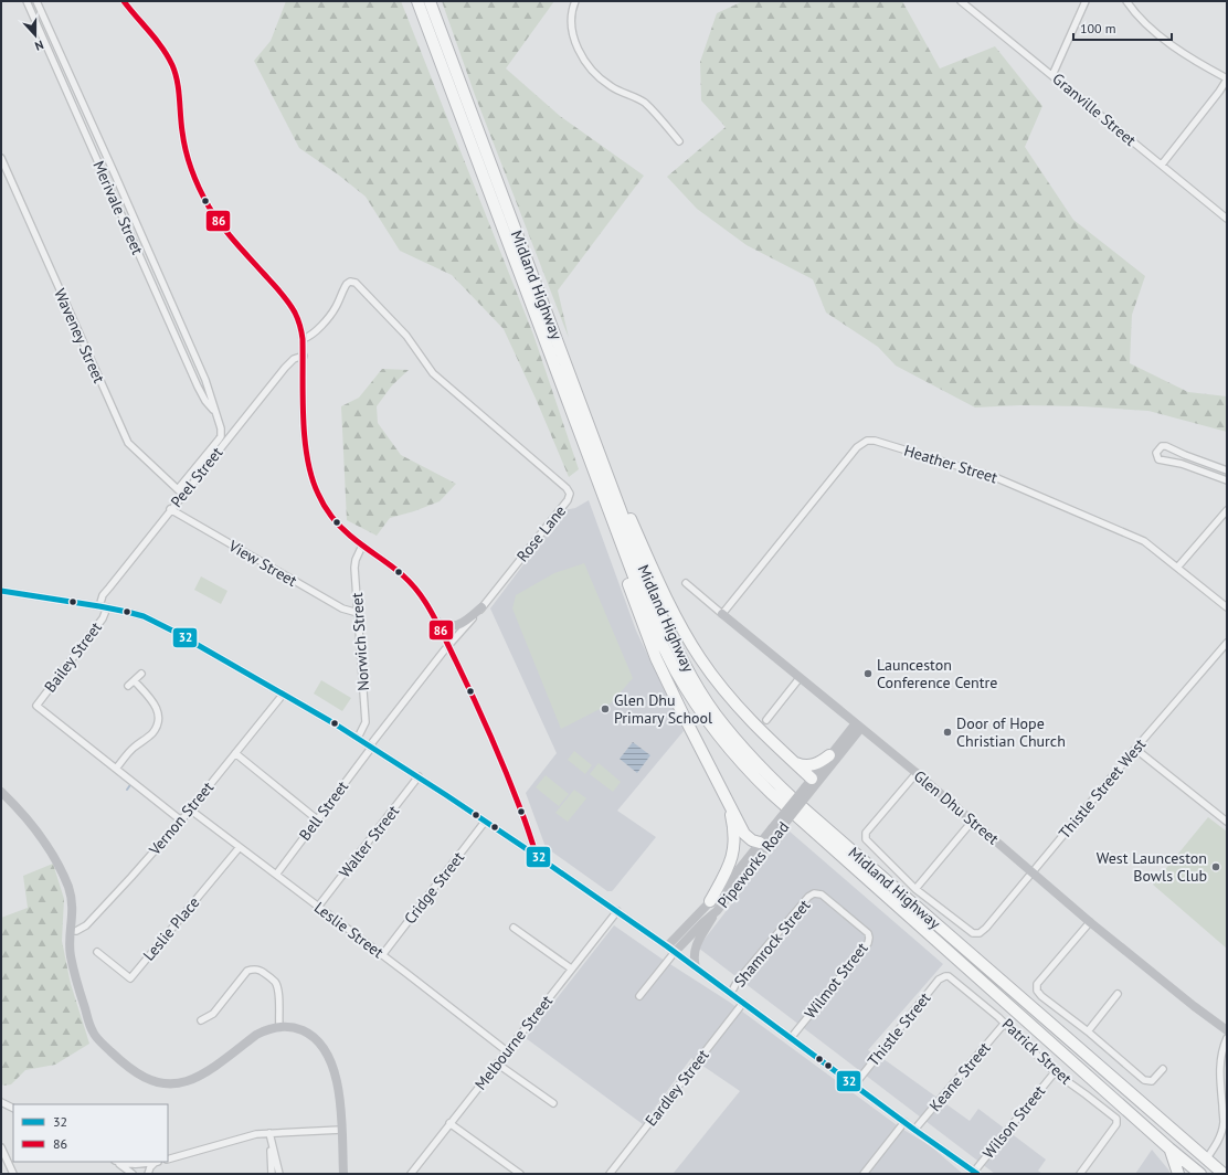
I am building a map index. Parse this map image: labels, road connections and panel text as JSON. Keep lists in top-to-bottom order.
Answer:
{
  "streets": {
    "highway": ["Midland Highway"],
    "main road": ["Glen Dhu Street", "Pipeworks Road"],
    "street": [
      "Granville Street",
      "Merivale Street",
      "Waveney Street",
      "Heather Street",
      "Peel Street",
      "Rose Lane",
      "View Street",
      "Norwich Street",
      "Bailey Street",
      "Thistle Street West",
      "Bell Street",
      "Vernon Street",
      "Walter Street",
      "Cridge Street",
      "Leslie Place",
      "Leslie Street",
      "Shamrock Street",
      "Wilmot Street",
      "Thistle Street",
      "Melbourne Street",
      "Patrick Street",
      "Keane Street",
      "Eardley Street",
      "Wilson Street"
    ]
  },
  "crossings": [
    ["Merivale Street", "Waveney Street"],
    ["Waveney Street", "Peel Street"],
    ["Heather Street", "Glen Dhu Street"],
    ["Peel Street", "View Street"],
    ["Peel Street", "Bailey Street"],
    ["Rose Lane", "Bell Street"],
    ["View Street", "Norwich Street"],
    ["Thistle Street West", "Glen Dhu Street"],
    ["Glen Dhu Street", "Pipeworks Road"],
    ["Bell Street", "Leslie Street"],
    ["Vernon Street", "Leslie Street"],
    ["Walter Street", "Leslie Street"],
    ["Cridge Street", "Leslie Street"],
    ["Leslie Place", "Leslie Street"],
    ["Leslie Street", "Melbourne Street"],
    ["Shamrock Street", "Wilmot Street"],
    ["Thistle Street", "Patrick Street"],
    ["Patrick Street", "Keane Street"],
    ["Patrick Street", "Wilson Street"]
  ],
  "places": [
    "Launceston Conference Centre",
    "Glen Dhu Primary School",
    "Door of Hope Christian Church",
    "West Launceston Bowls Club"
  ],
  "lines": ["transit line 86", "transit line 32"],
  "legend": ["32", "86"],
  "scale_bar": "100 m",
  "north": "bottom"
}
